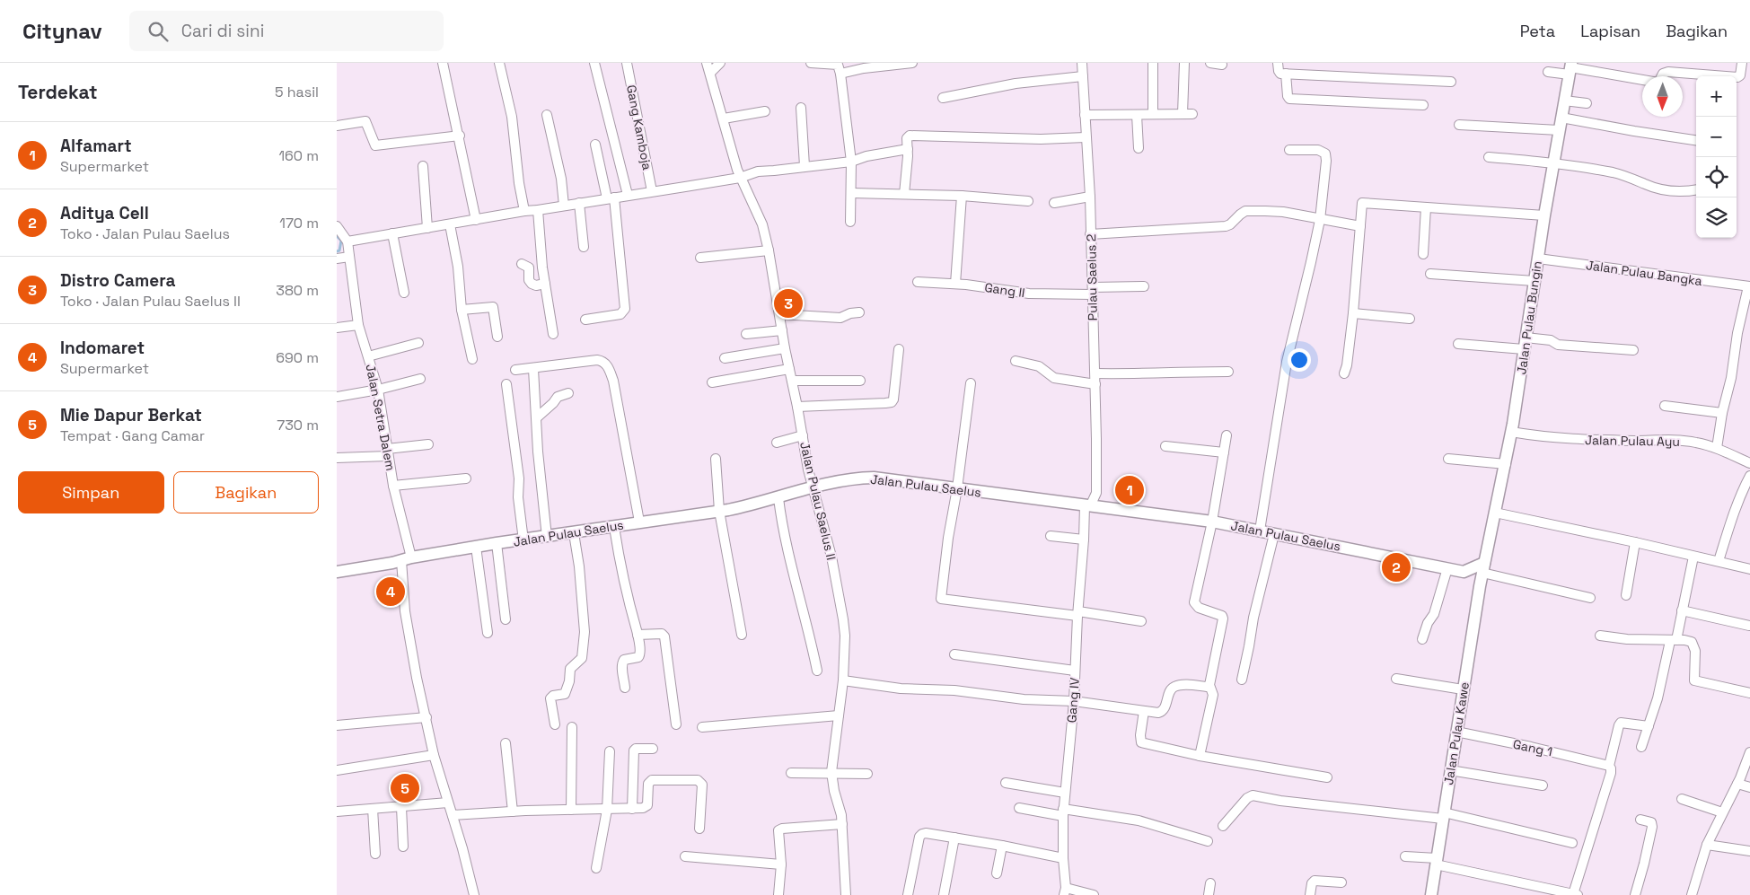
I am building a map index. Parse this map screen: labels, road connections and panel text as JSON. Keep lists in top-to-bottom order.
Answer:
{
  "streets": {
    "street": [
      "Gang Kamboja",
      "Jalan Pulau Bangka",
      "Pulau Saelus 2",
      "Gang II",
      "Jalan Pulau Bungin",
      "Jalan Setra Dalem",
      "Jalan Pulau Ayu",
      "Jalan Pulau Saelus",
      "Jalan Pulau Saelus II",
      "Gang IV",
      "Jalan Pulau Kawe",
      "Gang 1"
    ]
  },
  "crossings": [
    ["Jalan Pulau Bangka", "Jalan Pulau Bungin"],
    ["Pulau Saelus 2", "Gang II"],
    ["Pulau Saelus 2", "Jalan Pulau Saelus"],
    ["Pulau Saelus 2", "Gang IV"],
    ["Jalan Pulau Bungin", "Jalan Pulau Ayu"],
    ["Jalan Pulau Bungin", "Jalan Pulau Kawe"],
    ["Jalan Setra Dalem", "Jalan Pulau Saelus"],
    ["Jalan Pulau Saelus", "Jalan Pulau Saelus II"],
    ["Jalan Pulau Saelus", "Gang IV"],
    ["Jalan Pulau Kawe", "Gang 1"]
  ],
  "north": "bottom",
  "page": {
    "header": "Citynav",
    "search": "Cari di sini",
    "nav": ["Peta", "Lapisan", "Bagikan"],
    "heading": ["Terdekat", "5 hasil"],
    "map_buttons": ["+", "−"],
    "list": [
      {
        "mark": "1",
        "name": "Alfamart",
        "note": "Supermarket",
        "value": "160 m"
      },
      {
        "mark": "2",
        "name": "Aditya Cell",
        "note": "Toko · Jalan Pulau Saelus",
        "value": "170 m"
      },
      {
        "mark": "3",
        "name": "Distro Camera",
        "note": "Toko · Jalan Pulau Saelus II",
        "value": "380 m"
      },
      {
        "mark": "4",
        "name": "Indomaret",
        "note": "Supermarket",
        "value": "690 m"
      },
      {
        "mark": "5",
        "name": "Mie Dapur Berkat",
        "note": "Tempat · Gang Camar",
        "value": "730 m"
      }
    ],
    "pins": [
      "3",
      "1",
      "2",
      "4",
      "5"
    ],
    "buttons": ["Simpan", "Bagikan"]
  }
}
